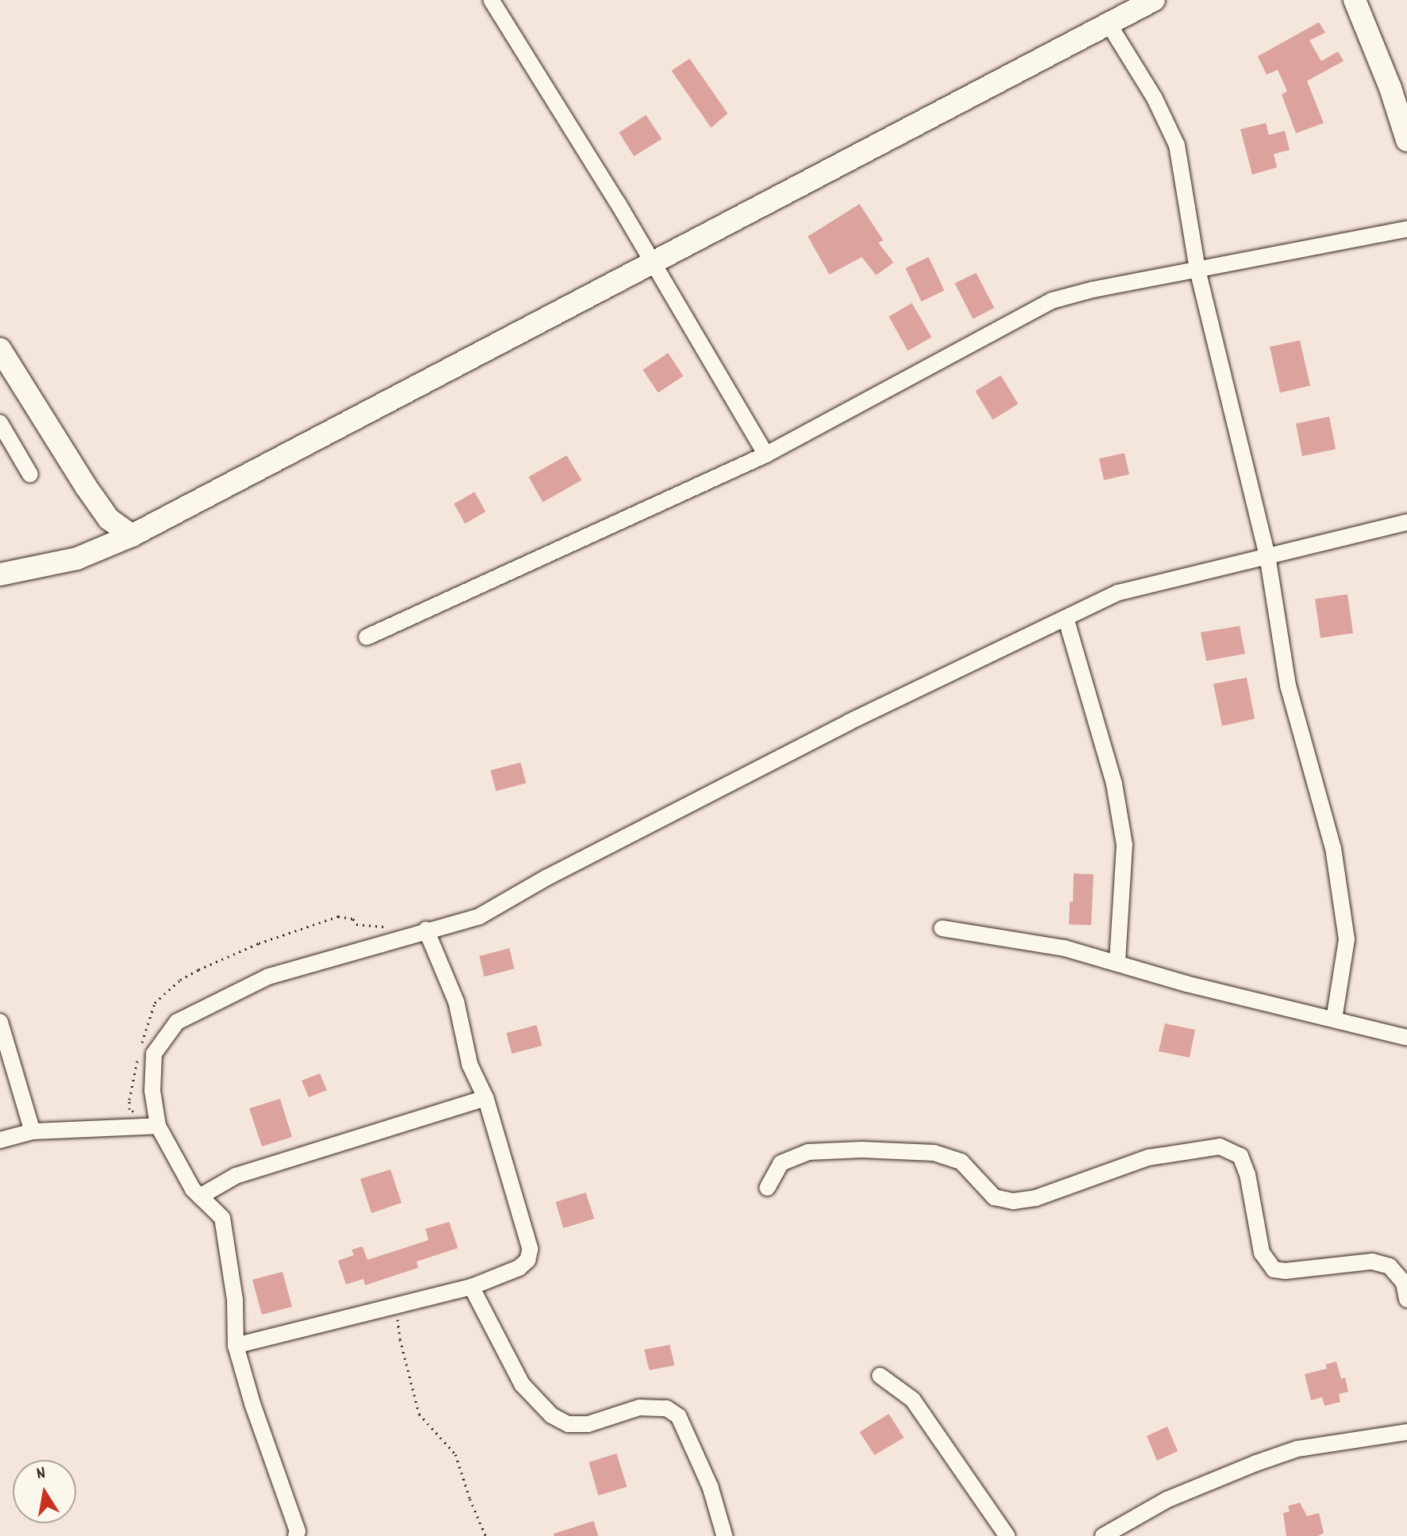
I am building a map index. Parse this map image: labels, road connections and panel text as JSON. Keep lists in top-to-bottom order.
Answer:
{
  "north": "top"
}
